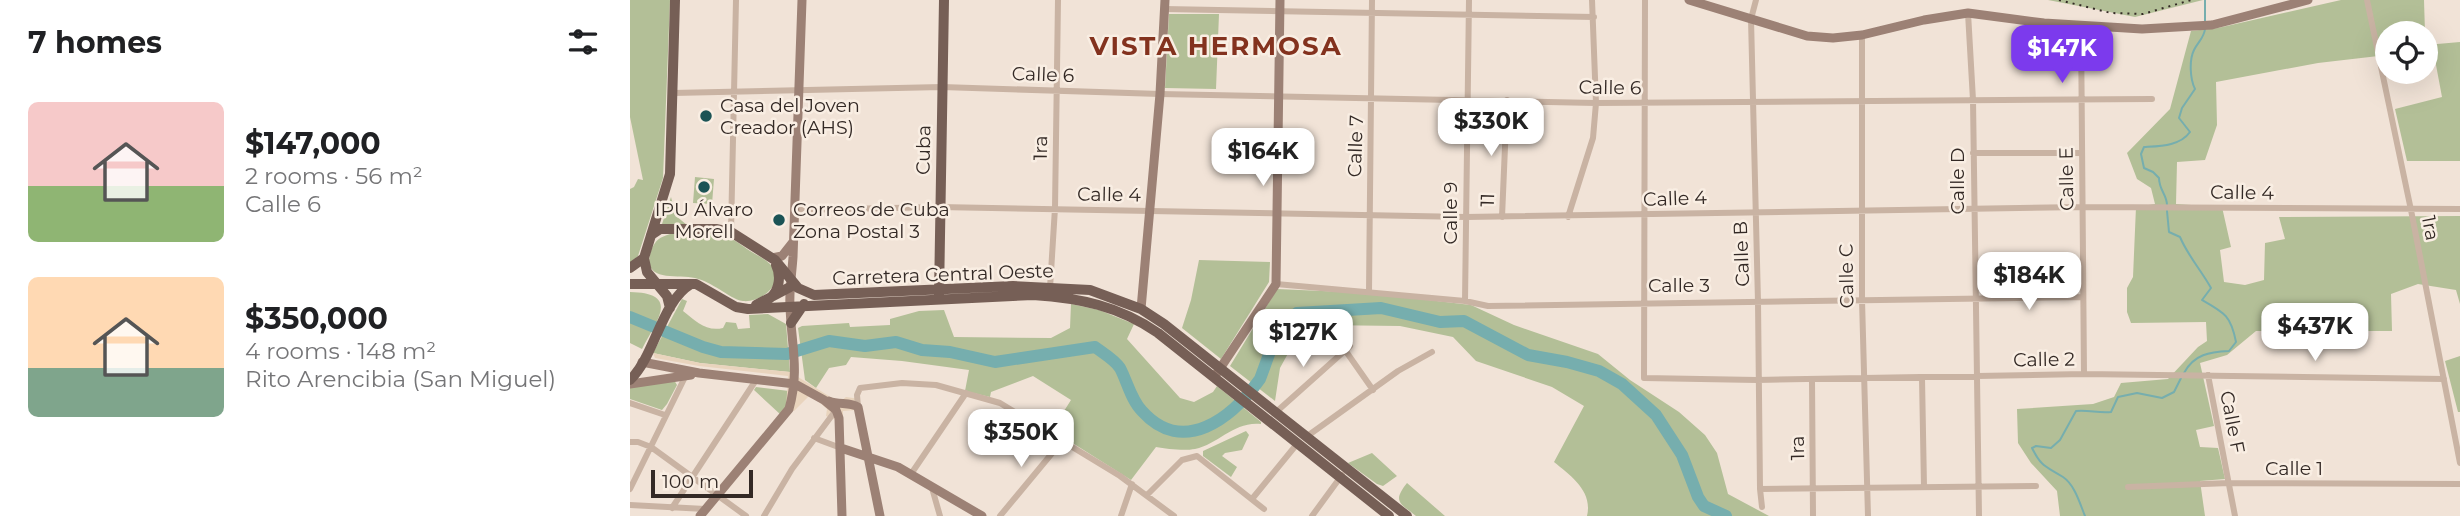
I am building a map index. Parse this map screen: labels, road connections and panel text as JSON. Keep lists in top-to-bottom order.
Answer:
{
  "streets": {
    "main road": ["Cuba", "Carretera Central Oeste"],
    "street": [
      "Calle 6",
      "Calle 7",
      "1ra",
      "Calle E",
      "Calle D",
      "Calle 4",
      "11",
      "Calle 9",
      "Calle B",
      "Calle C",
      "Calle 3",
      "Calle 2",
      "Calle F",
      "Calle 1"
    ]
  },
  "crossings": [
    ["Calle 6", "Calle 7"],
    ["Calle 6", "1ra"],
    ["Calle 6", "Cuba"],
    ["Calle 6", "Calle E"],
    ["Calle 6", "Calle D"],
    ["Calle 6", "11"],
    ["Calle 6", "Calle 9"],
    ["Calle 6", "Calle B"],
    ["Calle 6", "Calle C"],
    ["Calle 7", "Calle 4"],
    ["Calle 7", "Calle 3"],
    ["1ra", "Calle 4"],
    ["1ra", "Carretera Central Oeste"],
    ["1ra", "Calle 2"],
    ["Cuba", "Calle 4"],
    ["Cuba", "Carretera Central Oeste"],
    ["Calle E", "Calle 4"],
    ["Calle E", "Calle 3"],
    ["Calle E", "Calle 2"],
    ["Calle D", "Calle 4"],
    ["Calle D", "Calle 3"],
    ["Calle D", "Calle 2"],
    ["Calle 4", "11"],
    ["Calle 4", "Calle 9"],
    ["Calle 4", "Calle B"],
    ["Calle 4", "Calle C"],
    ["Calle 9", "Calle 3"],
    ["Calle B", "Calle 3"],
    ["Calle B", "Calle 2"],
    ["Calle C", "Calle 3"],
    ["Calle C", "Calle 2"],
    ["Calle 3", "Calle 2"],
    ["Calle 2", "Calle F"],
    ["Calle F", "Calle 1"]
  ],
  "districts": ["VISTA HERMOSA"],
  "places": ["Casa del Joven Creador (AHS)", "IPU Álvaro Morell", "Correos de Cuba Zona Postal 3"],
  "scale_bar": "100 m",
  "page": {
    "heading": "7 homes",
    "price": [
      "$147K",
      "$330K",
      "$164K",
      "$184K",
      "$437K",
      "$127K",
      "$350K"
    ],
    "list": [
      {
        "name": "$147,000",
        "note": "2 rooms · 56 m² · Calle 6"
      },
      {
        "name": "$350,000",
        "note": "4 rooms · 148 m² · Rito Arencibia (San Miguel)"
      }
    ],
    "scale": "100 m"
  }
}
